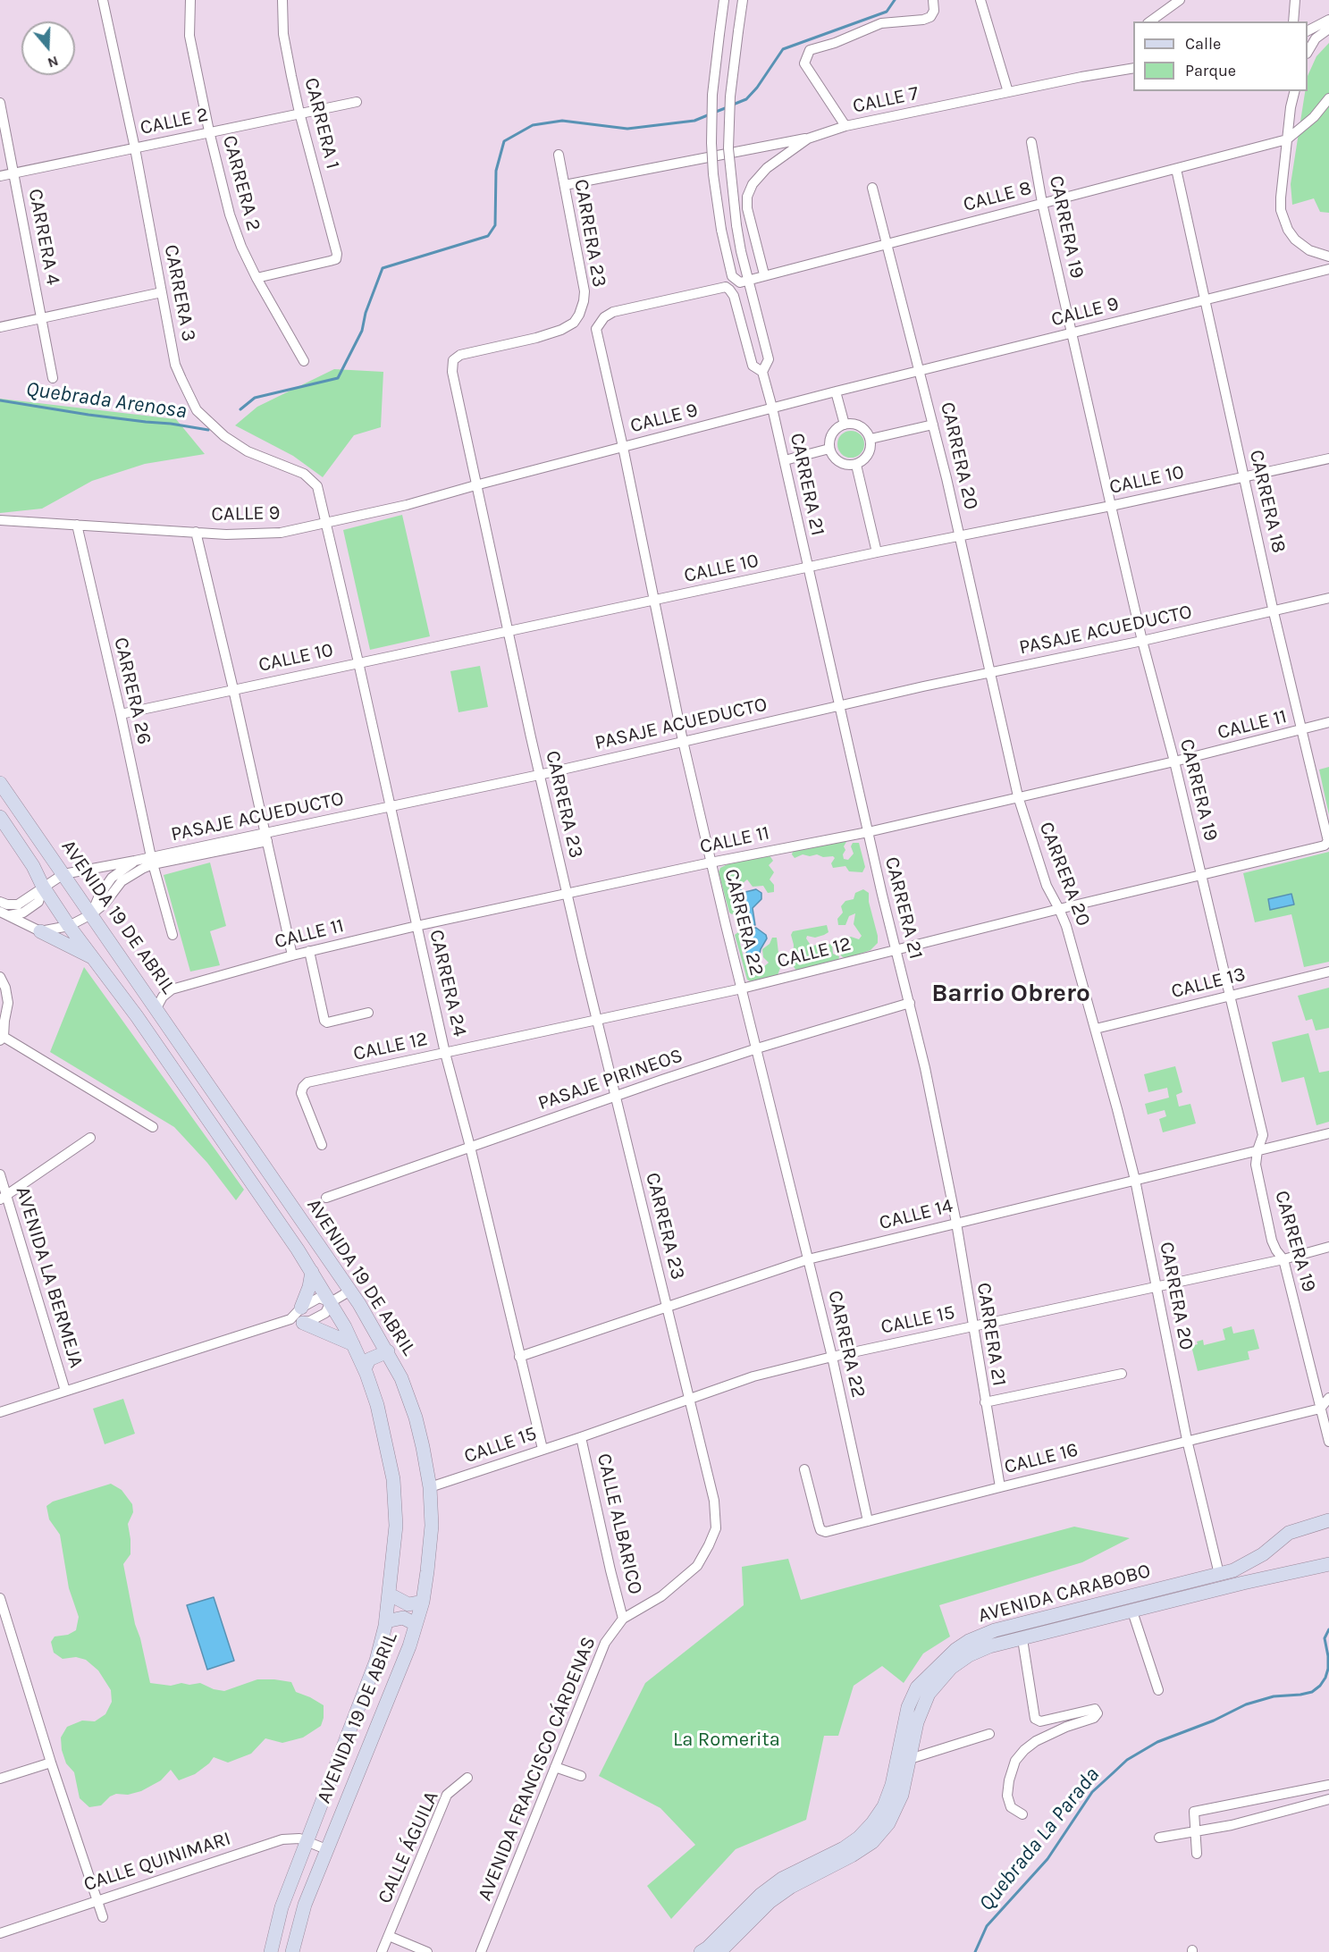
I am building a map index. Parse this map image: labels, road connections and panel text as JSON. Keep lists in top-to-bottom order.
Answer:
{
  "streets": {
    "main road": ["AVENIDA 19 DE ABRIL", "AVENIDA CARABOBO"],
    "street": [
      "CALLE 7",
      "CALLE 2",
      "CARRERA 1",
      "CARRERA 2",
      "CALLE 8",
      "CARRERA 19",
      "CARRERA 23",
      "CARRERA 4",
      "CARRERA 3",
      "CALLE 9",
      "CARRERA 20",
      "CALLE 10",
      "CARRERA 21",
      "CARRERA 18",
      "PASAJE ACUEDUCTO",
      "CARRERA 26",
      "CALLE 11",
      "CARRERA 22",
      "CALLE 12",
      "CARRERA 24",
      "CALLE 13",
      "PASAJE PIRINEOS",
      "CALLE 14",
      "AVENIDA LA BERMEJA",
      "CALLE 15",
      "CALLE 16",
      "CALLE ALBARICO",
      "AVENIDA FRANCISCO CÁRDENAS",
      "CALLE ÁGUILA",
      "CALLE QUINIMARI"
    ]
  },
  "crossings": [
    ["CALLE 7", "CALLE 8"],
    ["CALLE 2", "CARRERA 1"],
    ["CALLE 2", "CARRERA 2"],
    ["CALLE 2", "CARRERA 4"],
    ["CALLE 2", "CARRERA 3"],
    ["CARRERA 1", "CARRERA 2"],
    ["CALLE 8", "CARRERA 19"],
    ["CALLE 8", "CARRERA 20"],
    ["CALLE 8", "CARRERA 21"],
    ["CALLE 8", "CARRERA 18"],
    ["CARRERA 19", "CALLE 9"],
    ["CARRERA 19", "CALLE 10"],
    ["CARRERA 19", "PASAJE ACUEDUCTO"],
    ["CARRERA 19", "CALLE 11"],
    ["CARRERA 19", "CALLE 12"],
    ["CARRERA 19", "CALLE 13"],
    ["CARRERA 19", "CALLE 14"],
    ["CARRERA 19", "CALLE 15"],
    ["CARRERA 19", "CALLE 16"],
    ["CARRERA 23", "CALLE 9"],
    ["CARRERA 23", "CALLE 10"],
    ["CARRERA 23", "PASAJE ACUEDUCTO"],
    ["CARRERA 23", "CALLE 11"],
    ["CARRERA 23", "CALLE 12"],
    ["CARRERA 23", "PASAJE PIRINEOS"],
    ["CARRERA 23", "CALLE 14"],
    ["CARRERA 23", "CALLE 15"],
    ["CARRERA 23", "AVENIDA FRANCISCO CÁRDENAS"],
    ["CARRERA 3", "CALLE 9"],
    ["CARRERA 3", "CARRERA 24"],
    ["CALLE 9", "CARRERA 20"],
    ["CALLE 9", "CARRERA 21"],
    ["CALLE 9", "CARRERA 18"],
    ["CALLE 9", "CARRERA 26"],
    ["CALLE 9", "CARRERA 22"],
    ["CALLE 9", "CARRERA 24"],
    ["CARRERA 20", "CALLE 10"],
    ["CARRERA 20", "PASAJE ACUEDUCTO"],
    ["CARRERA 20", "CALLE 11"],
    ["CARRERA 20", "CALLE 12"],
    ["CARRERA 20", "CALLE 13"],
    ["CARRERA 20", "CALLE 14"],
    ["CARRERA 20", "CALLE 15"],
    ["CARRERA 20", "CALLE 16"],
    ["CARRERA 20", "AVENIDA CARABOBO"],
    ["CALLE 10", "CARRERA 21"],
    ["CALLE 10", "CARRERA 18"],
    ["CALLE 10", "CARRERA 26"],
    ["CALLE 10", "CARRERA 22"],
    ["CALLE 10", "CARRERA 24"],
    ["CARRERA 21", "PASAJE ACUEDUCTO"],
    ["CARRERA 21", "CALLE 11"],
    ["CARRERA 21", "CARRERA 22"],
    ["CARRERA 21", "CALLE 12"],
    ["CARRERA 21", "PASAJE PIRINEOS"],
    ["CARRERA 21", "CALLE 14"],
    ["CARRERA 21", "CALLE 15"],
    ["CARRERA 21", "CALLE 16"],
    ["CARRERA 18", "PASAJE ACUEDUCTO"],
    ["CARRERA 18", "CALLE 11"],
    ["CARRERA 18", "CALLE 12"],
    ["PASAJE ACUEDUCTO", "CARRERA 26"],
    ["PASAJE ACUEDUCTO", "AVENIDA 19 DE ABRIL"],
    ["PASAJE ACUEDUCTO", "CARRERA 22"],
    ["PASAJE ACUEDUCTO", "CARRERA 24"],
    ["CALLE 11", "AVENIDA 19 DE ABRIL"],
    ["CALLE 11", "CARRERA 22"],
    ["CALLE 11", "CARRERA 24"],
    ["AVENIDA 19 DE ABRIL", "CALLE 15"],
    ["AVENIDA 19 DE ABRIL", "CALLE QUINIMARI"],
    ["CARRERA 22", "CALLE 12"],
    ["CARRERA 22", "PASAJE PIRINEOS"],
    ["CARRERA 22", "CALLE 14"],
    ["CARRERA 22", "CALLE 15"],
    ["CARRERA 22", "CALLE 16"],
    ["CALLE 12", "CARRERA 24"],
    ["CARRERA 24", "PASAJE PIRINEOS"],
    ["CARRERA 24", "CALLE 14"],
    ["CARRERA 24", "CALLE 15"],
    ["CALLE 15", "CALLE ALBARICO"],
    ["CALLE ALBARICO", "AVENIDA FRANCISCO CÁRDENAS"]
  ],
  "districts": ["Barrio Obrero"],
  "water": ["Quebrada Arenosa", "Quebrada La Parada"],
  "parks": ["La Romerita"],
  "legend": ["Calle", "Parque"],
  "north": "bottom"
}
